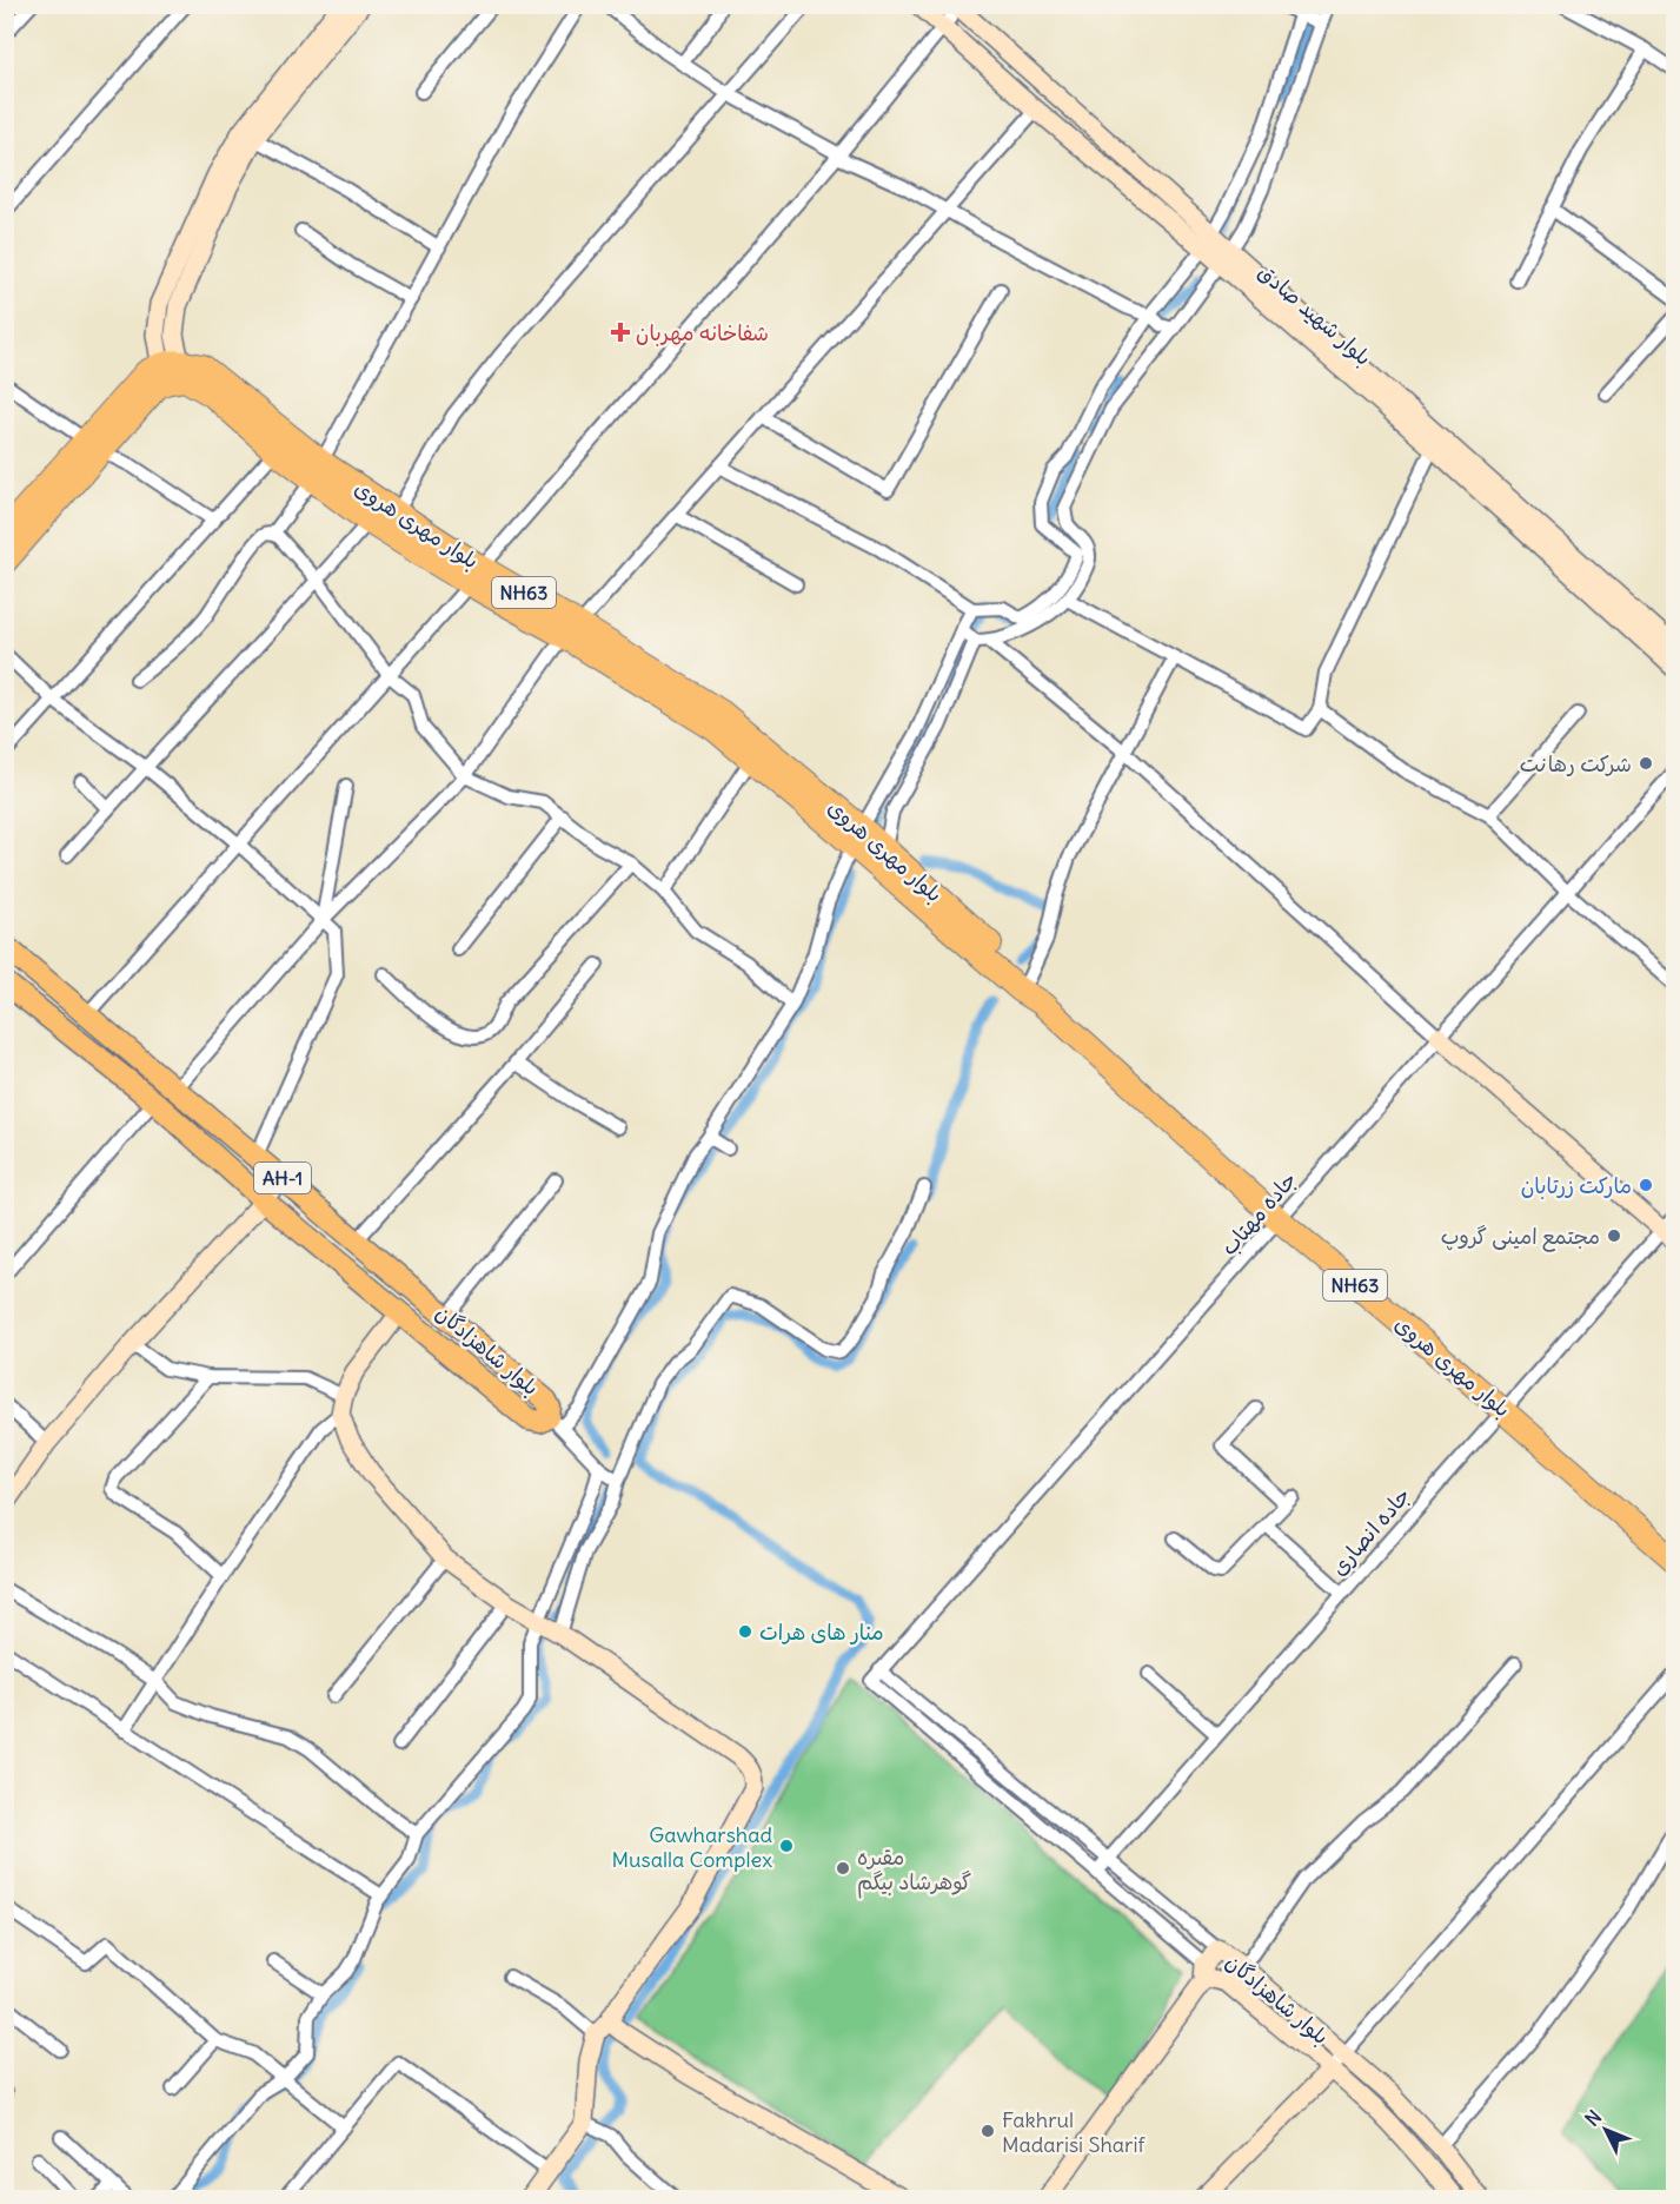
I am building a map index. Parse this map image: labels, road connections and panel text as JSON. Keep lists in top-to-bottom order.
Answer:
{
  "streets": {
    "highway": ["بلوار مهری هروی", "NH63"],
    "main road": ["بلوار شهید صادق", "AH-1", "بلوار شاهزادگان"],
    "street": ["جاده مهتاب", "جاده انصاری"]
  },
  "crossings": [
    ["بلوار مهری هروی", "جاده مهتاب"],
    ["بلوار مهری هروی", "جاده انصاری"]
  ],
  "places": {
    "health": ["شفاخانه مهربان"],
    "other": [
      "شرکت رهانت",
      "مارکت زرتابان",
      "مجتمع امینی گروپ",
      "منار های هرات",
      "Gawharshad Musalla Complex",
      "مقبره گوهرشاد بیگم",
      "Fakhrul Madarisi Sharif"
    ]
  },
  "north": "top left"
}
